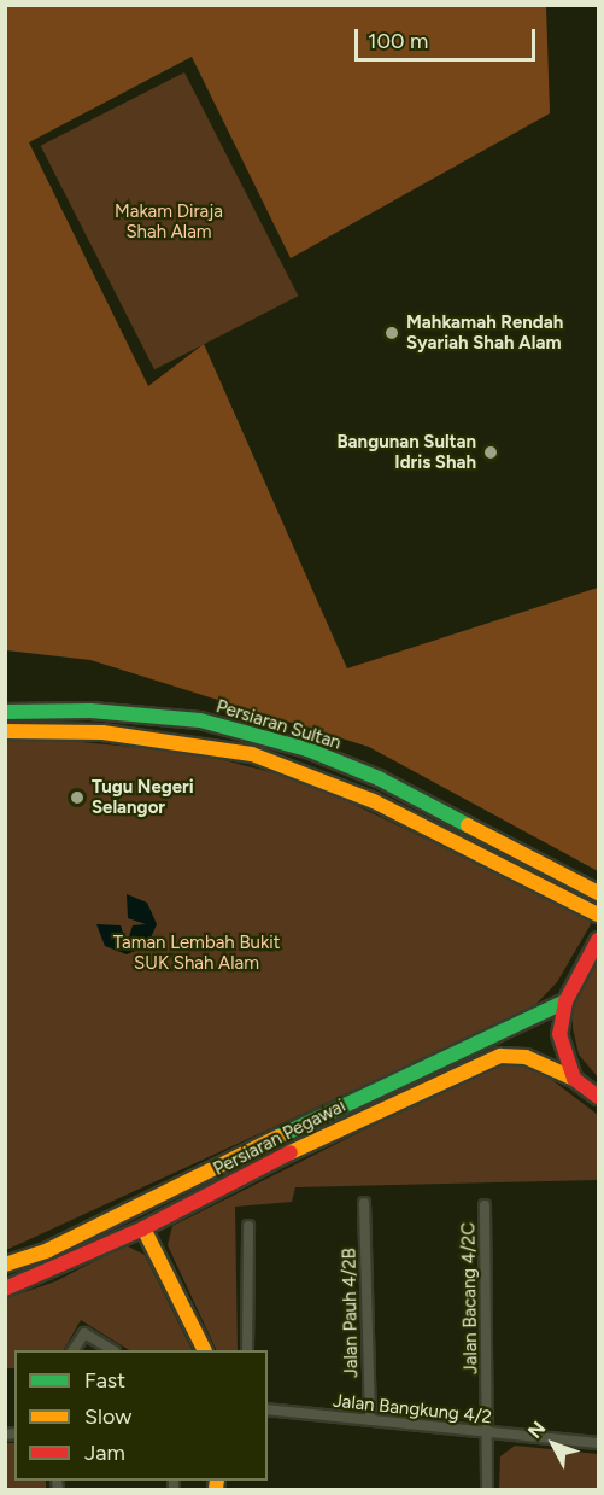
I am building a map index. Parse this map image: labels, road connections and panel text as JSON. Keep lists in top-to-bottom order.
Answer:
{
  "streets": {
    "main road": ["Persiaran Sultan", "Persiaran Pegawai"],
    "street": ["Jalan Bacang 4/2C", "Jalan Pauh 4/2B", "Jalan Bangkung 4/2"]
  },
  "crossings": [
    ["Jalan Bacang 4/2C", "Jalan Bangkung 4/2"],
    ["Jalan Pauh 4/2B", "Jalan Bangkung 4/2"]
  ],
  "parks": ["Makam Diraja Shah Alam", "Taman Lembah Bukit SUK Shah Alam"],
  "places": ["Mahkamah Rendah Syariah Shah Alam", "Bangunan Sultan Idris Shah", "Tugu Negeri Selangor"],
  "legend": ["Fast", "Slow", "Jam"],
  "scale_bar": "100 m",
  "north": "top left"
}
